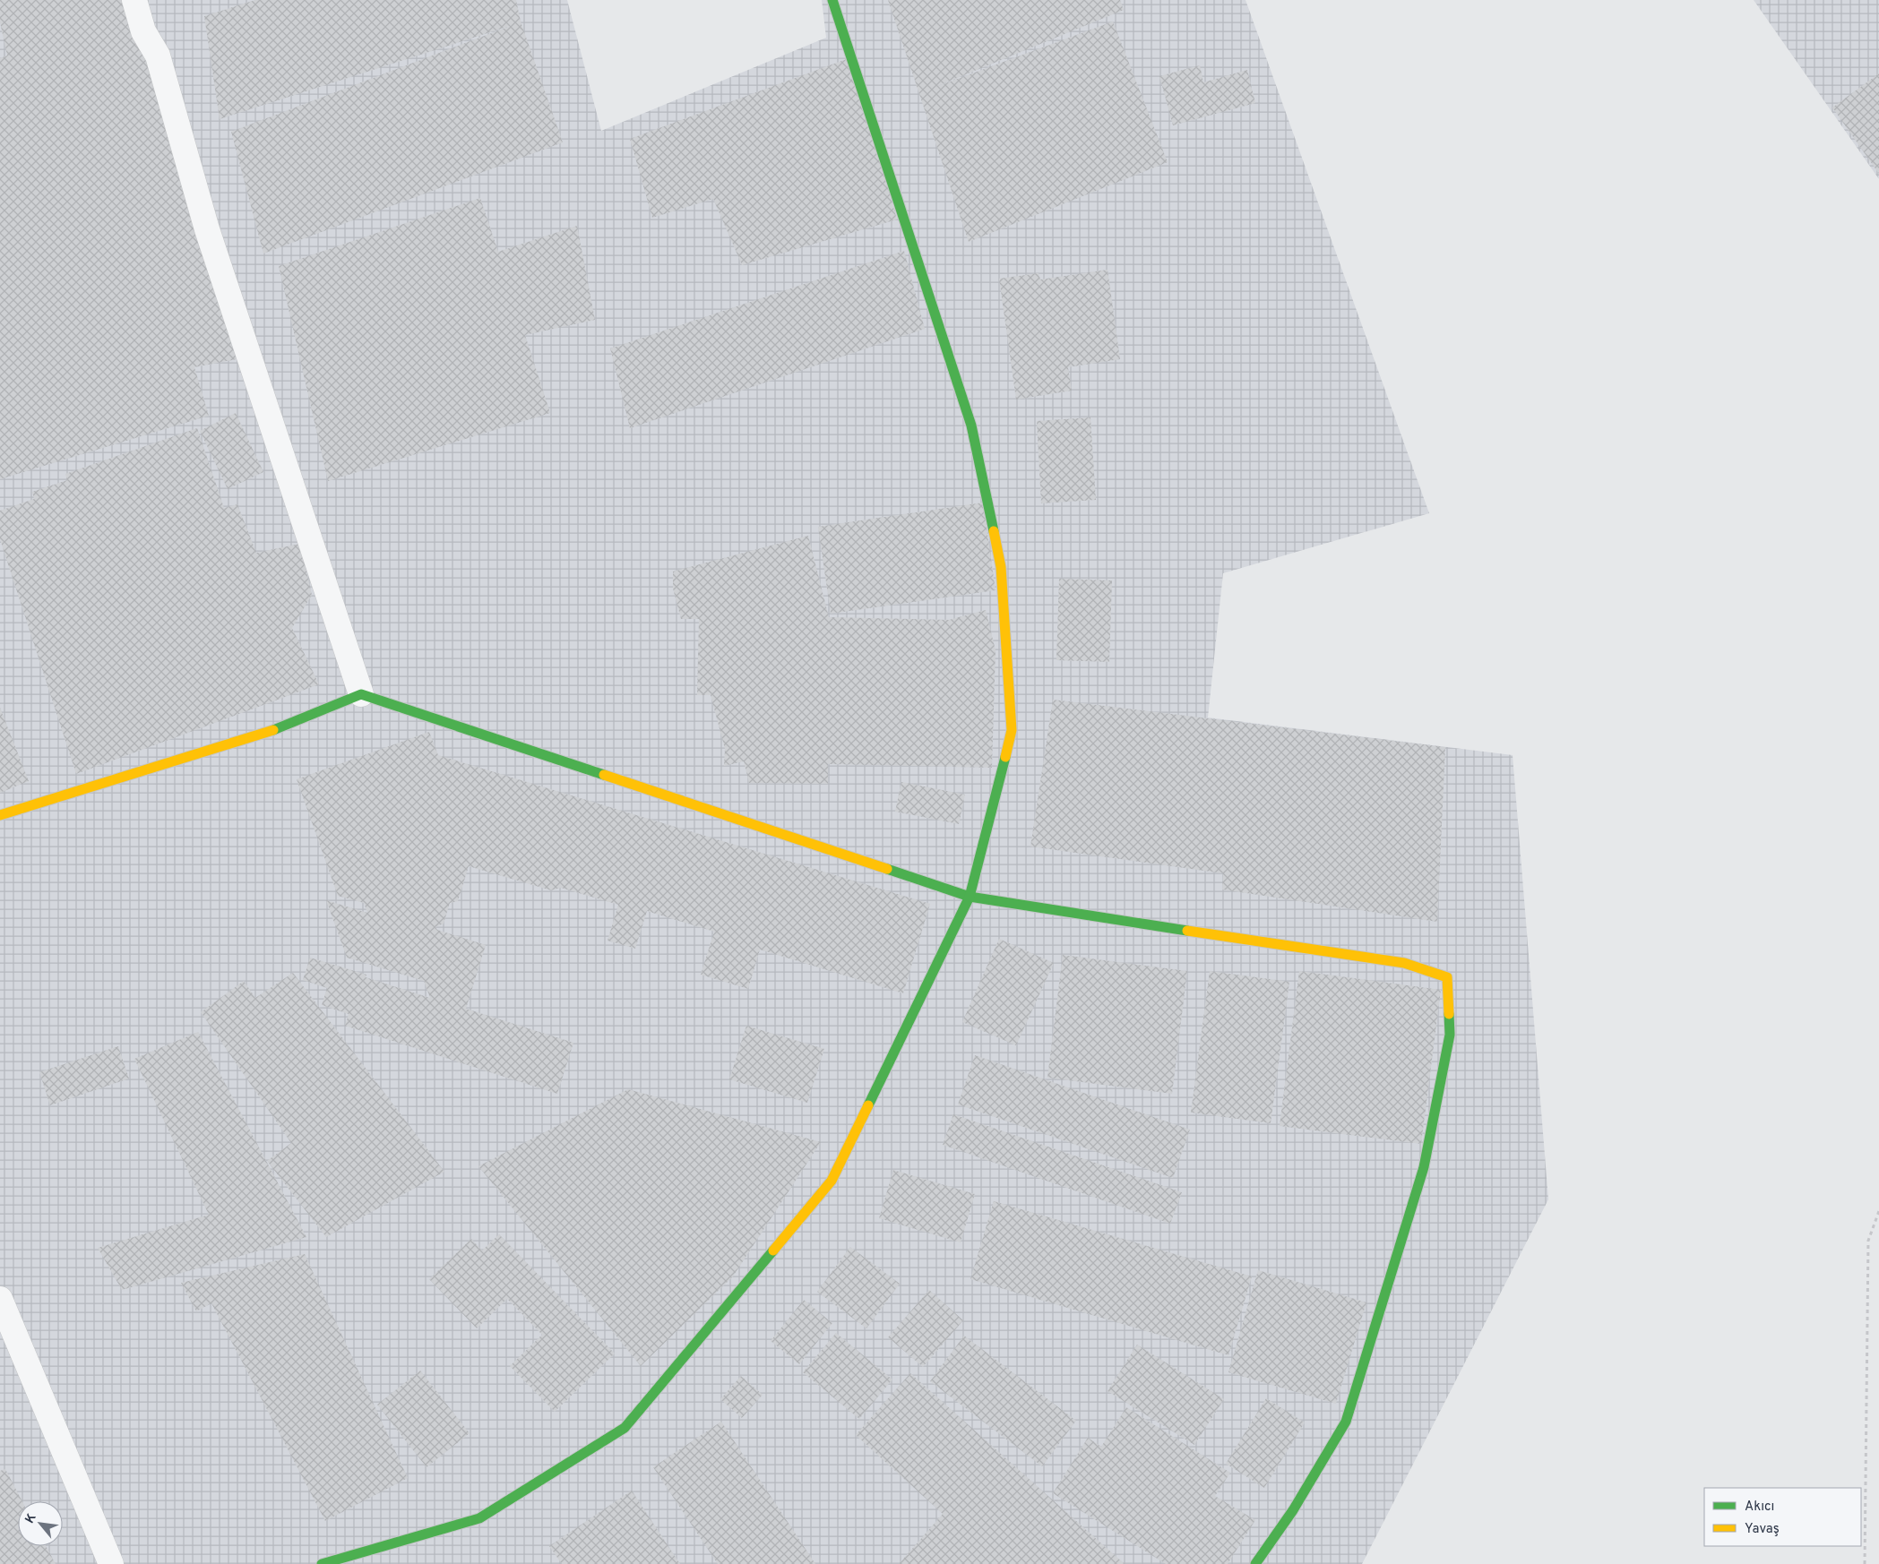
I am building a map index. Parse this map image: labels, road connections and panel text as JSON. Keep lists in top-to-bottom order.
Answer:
{
  "legend": ["Akıcı", "Yavaş"],
  "north": "top left"
}
